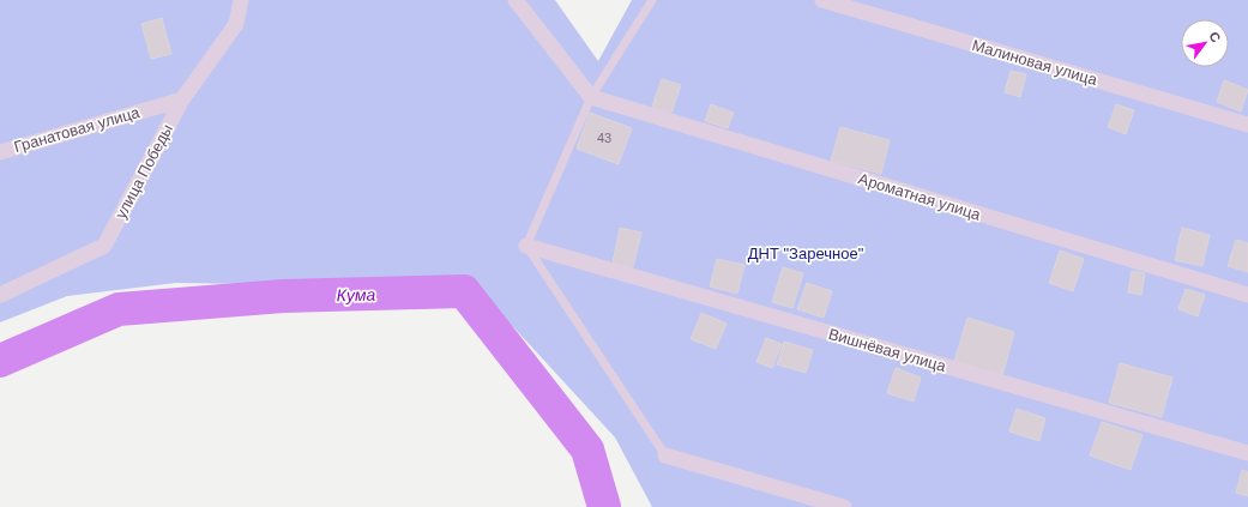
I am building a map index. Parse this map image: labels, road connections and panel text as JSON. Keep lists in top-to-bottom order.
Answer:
{
  "streets": {
    "street": [
      "Малиновая улица",
      "Гранатовая улица",
      "улица Победы",
      "Ароматная улица",
      "Вишнёвая улица"
    ]
  },
  "crossings": [
    ["Гранатовая улица", "улица Победы"]
  ],
  "water": ["Кума"],
  "parks": ["ДНТ \"Заречное\""],
  "house_numbers": ["43"],
  "north": "top right"
}
